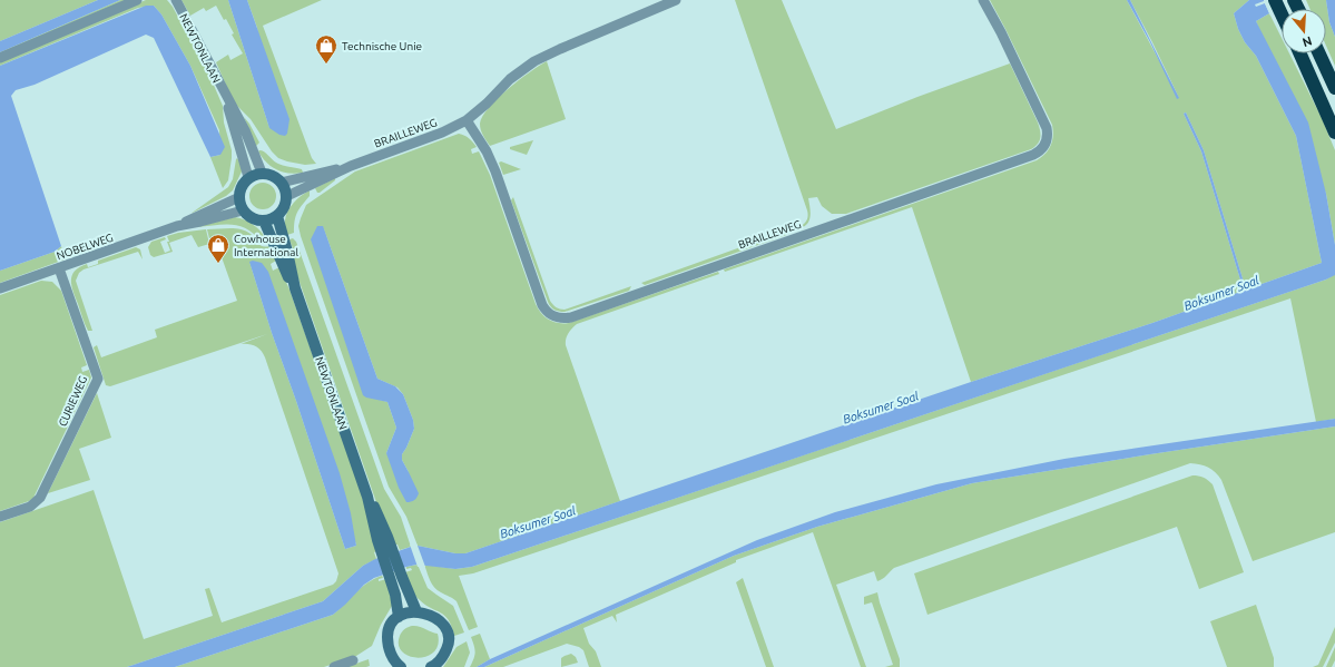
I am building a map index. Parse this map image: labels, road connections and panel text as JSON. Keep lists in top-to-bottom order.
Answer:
{
  "streets": {
    "street": [
      "NEWTONLAAN",
      "BRAILLEWEG",
      "NOBELWEG",
      "CURIEWEG"
    ]
  },
  "crossings": [
    ["NEWTONLAAN", "BRAILLEWEG"],
    ["NEWTONLAAN", "NOBELWEG"],
    ["BRAILLEWEG", "NOBELWEG"],
    ["NOBELWEG", "CURIEWEG"]
  ],
  "water": ["Boksumer Soal"],
  "places": {
    "shop": ["Technische Unie", "Cowhouse International"]
  },
  "north": "bottom"
}
